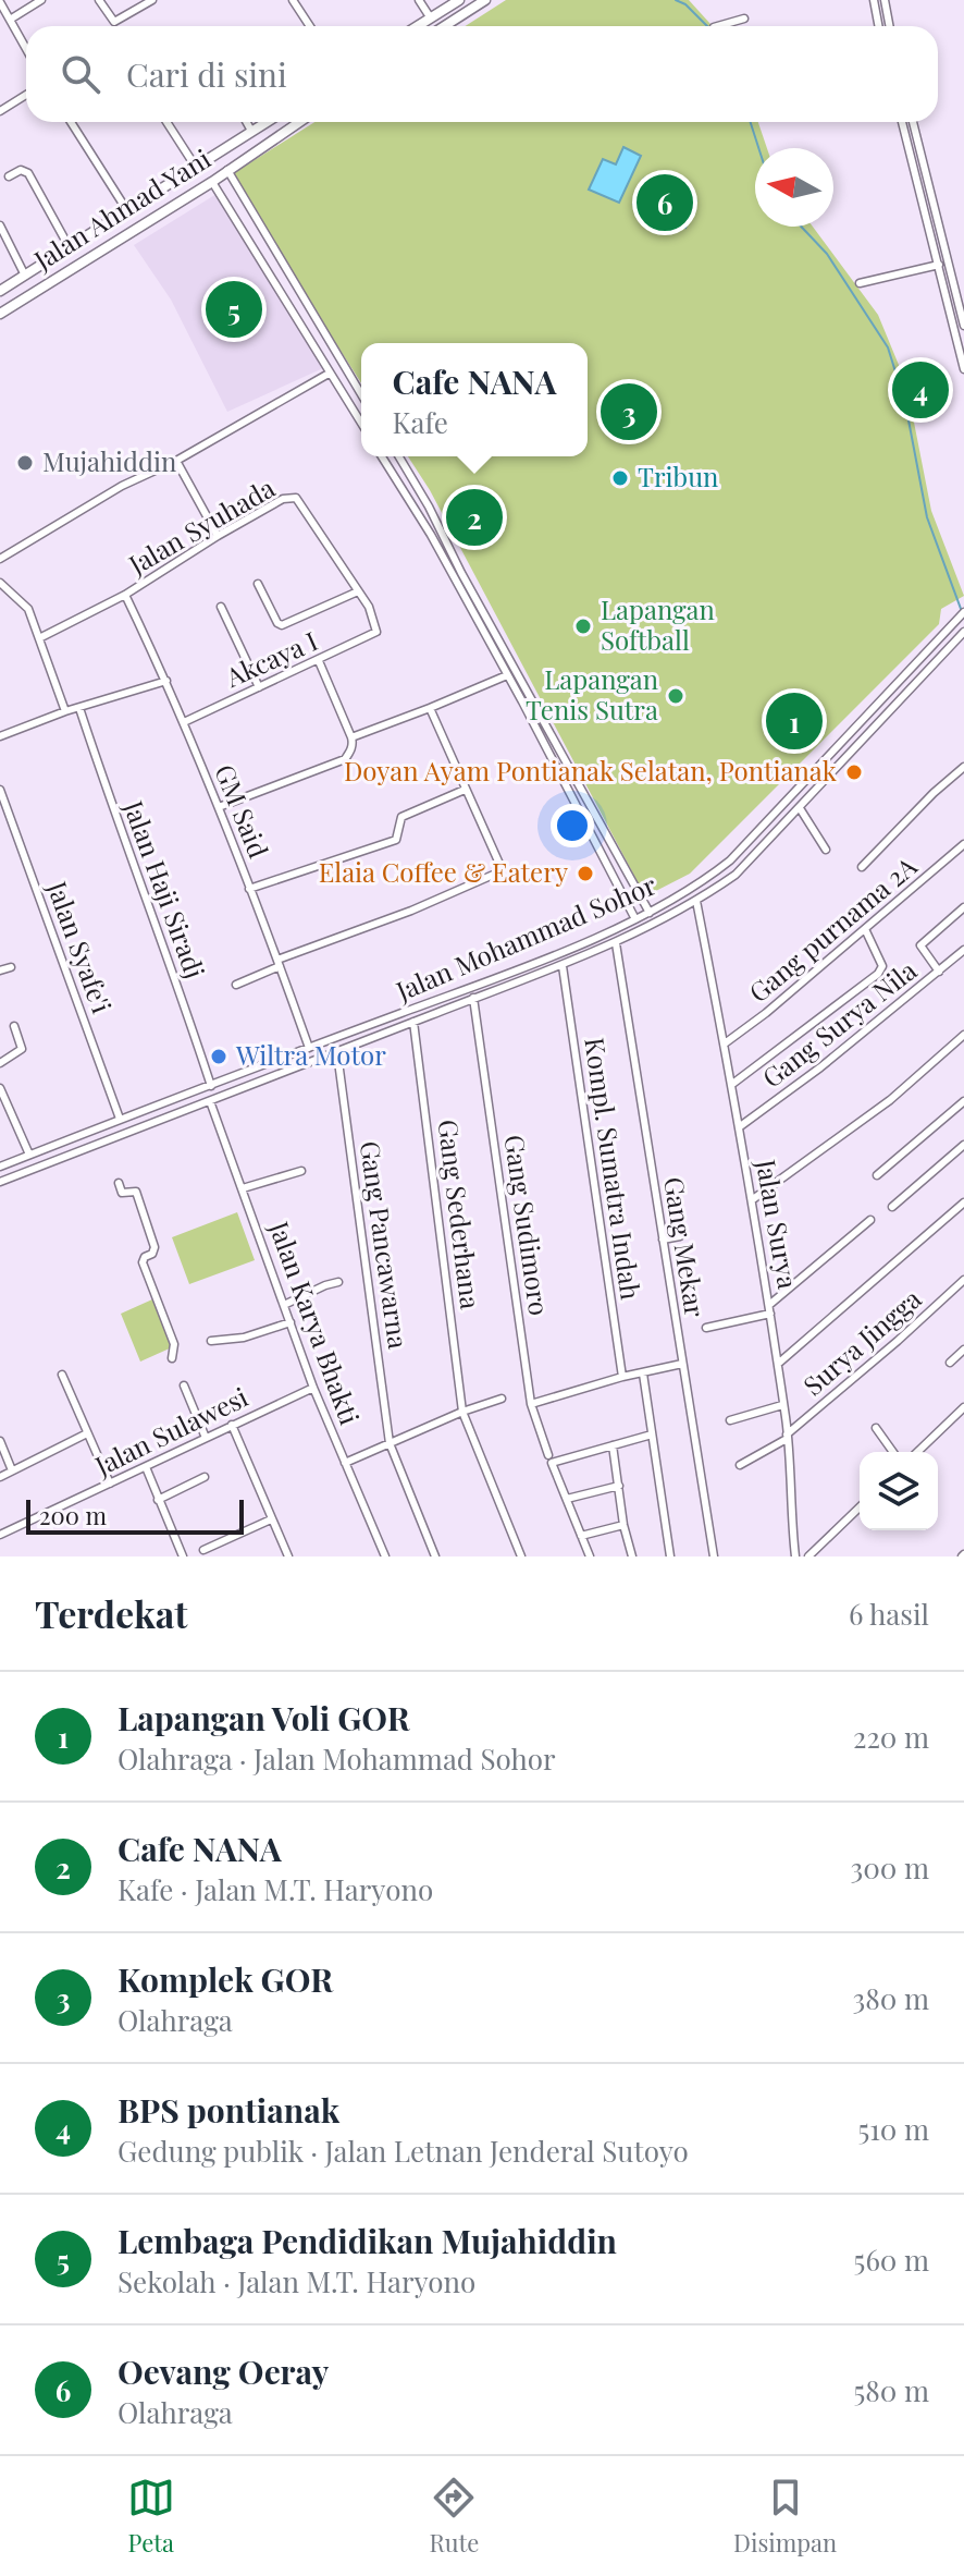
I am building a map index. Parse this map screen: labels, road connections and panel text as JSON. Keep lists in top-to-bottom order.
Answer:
{
  "streets": {
    "main road": ["Jalan Ahmad Yani"],
    "street": [
      "Jalan Syuhada",
      "Akcaya I",
      "GM Said",
      "Jalan Haji Siradj",
      "Gang purnama 2A",
      "Jalan Mohammad Sohor",
      "Jalan Syafe'i",
      "Gang Surya Nila",
      "Kompl. Sumatra Indah",
      "Gang Sederhana",
      "Jalan Surya",
      "Gang Sudimoro",
      "Gang Pancawarna",
      "Gang Mekar",
      "Jalan Karya Bhakti",
      "Surya Jingga",
      "Jalan Sulawesi"
    ]
  },
  "crossings": [
    ["Jalan Syuhada", "Akcaya I"],
    ["Jalan Syuhada", "GM Said"],
    ["Akcaya I", "GM Said"],
    ["GM Said", "Jalan Mohammad Sohor"],
    ["Jalan Haji Siradj", "Jalan Mohammad Sohor"],
    ["Gang purnama 2A", "Jalan Surya"],
    ["Jalan Mohammad Sohor", "Jalan Syafe'i"],
    ["Jalan Mohammad Sohor", "Kompl. Sumatra Indah"],
    ["Jalan Mohammad Sohor", "Gang Sederhana"],
    ["Jalan Mohammad Sohor", "Jalan Surya"],
    ["Jalan Mohammad Sohor", "Gang Sudimoro"],
    ["Jalan Mohammad Sohor", "Gang Pancawarna"],
    ["Jalan Mohammad Sohor", "Gang Mekar"],
    ["Jalan Mohammad Sohor", "Jalan Karya Bhakti"],
    ["Gang Surya Nila", "Jalan Surya"],
    ["Jalan Surya", "Surya Jingga"],
    ["Jalan Karya Bhakti", "Jalan Sulawesi"]
  ],
  "places": [
    "Mujahiddin",
    "Tribun",
    "Lapangan Softball",
    "Lapangan Tenis Sutra",
    "Doyan Ayam Pontianak Selatan, Pontianak",
    "Elaia Coffee & Eatery",
    "Wiltra Motor"
  ],
  "scale_bar": "200 m",
  "north": "left",
  "page": {
    "search": "Cari di sini",
    "pins": [
      "6",
      "5",
      "4",
      "3",
      "2",
      "1"
    ],
    "popup": ["Cafe NANA", "Kafe"],
    "scale": "200 m",
    "heading": ["Terdekat", "6 hasil"],
    "list": [
      {
        "mark": "1",
        "name": "Lapangan Voli GOR",
        "note": "Olahraga · Jalan Mohammad Sohor",
        "value": "220 m"
      },
      {
        "mark": "2",
        "name": "Cafe NANA",
        "note": "Kafe · Jalan M.T. Haryono",
        "value": "300 m"
      },
      {
        "mark": "3",
        "name": "Komplek GOR",
        "note": "Olahraga",
        "value": "380 m"
      },
      {
        "mark": "4",
        "name": "BPS pontianak",
        "note": "Gedung publik · Jalan Letnan Jenderal Sutoyo",
        "value": "510 m"
      },
      {
        "mark": "5",
        "name": "Lembaga Pendidikan Mujahiddin",
        "note": "Sekolah · Jalan M.T. Haryono",
        "value": "560 m"
      },
      {
        "mark": "6",
        "name": "Oevang Oeray",
        "note": "Olahraga",
        "value": "580 m"
      }
    ],
    "nav": ["Peta", "Rute", "Disimpan"]
  }
}
